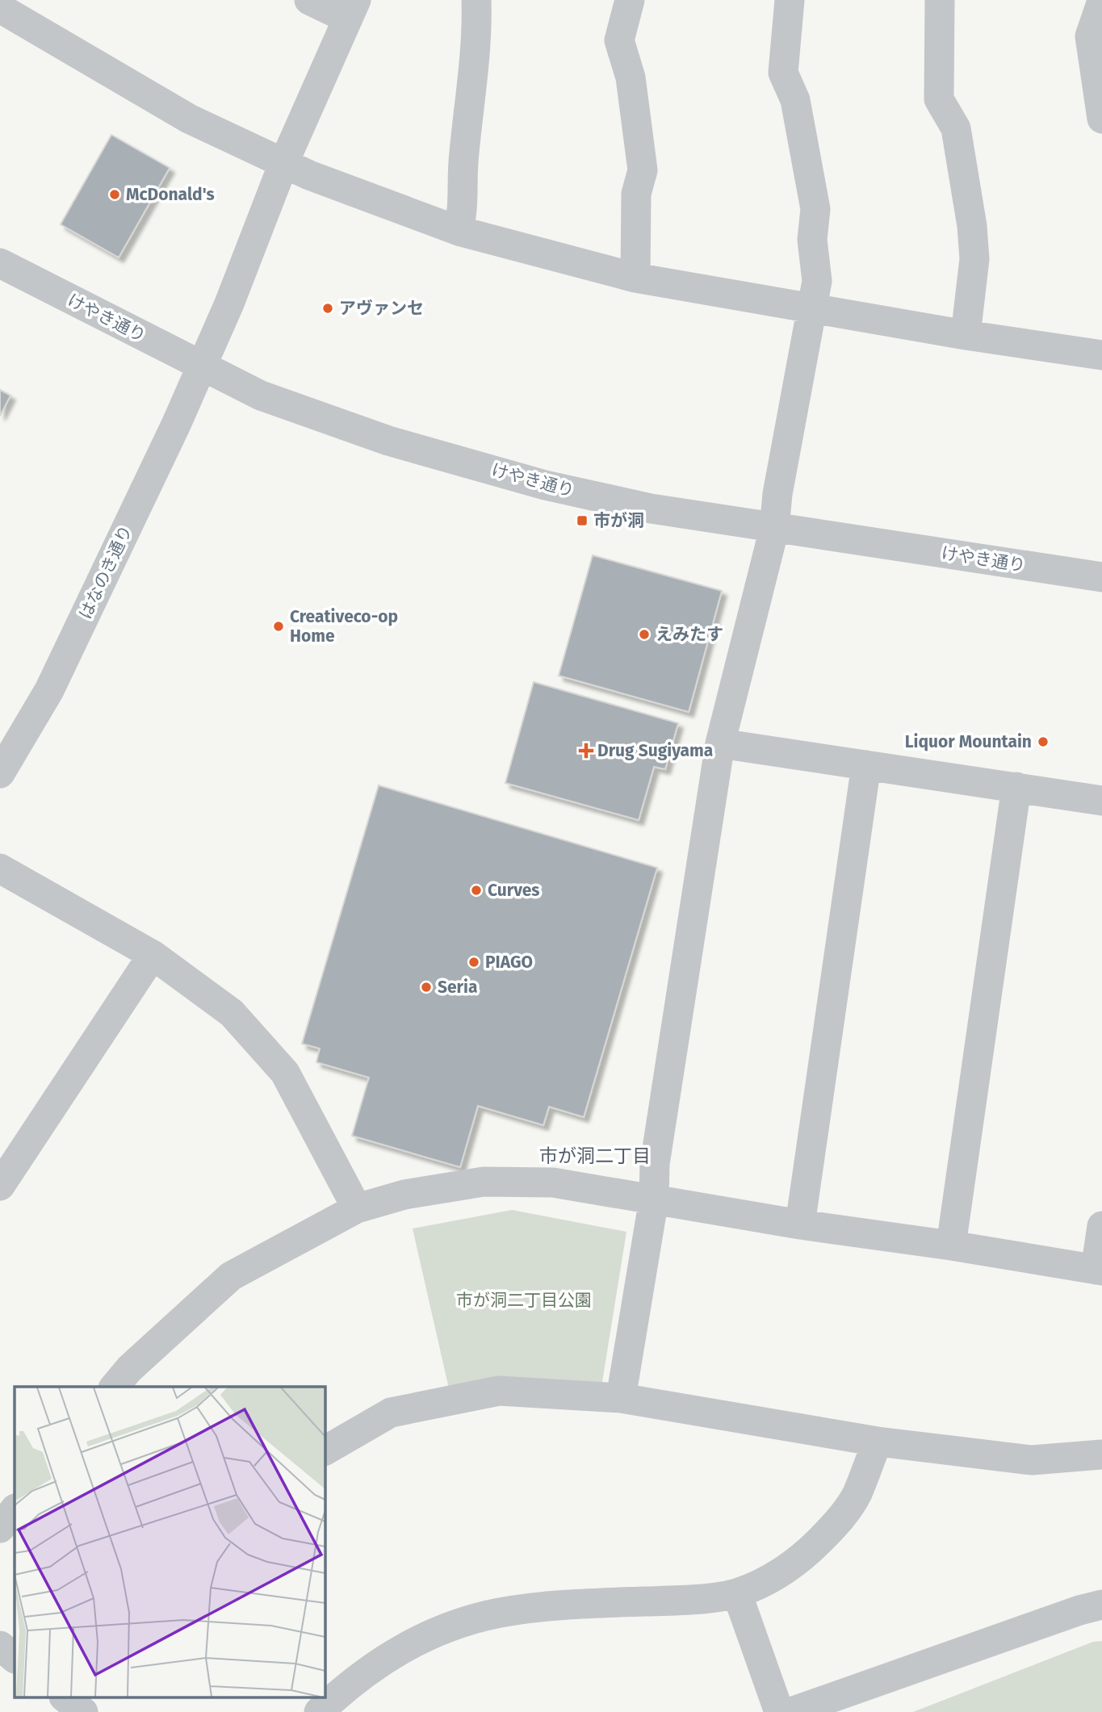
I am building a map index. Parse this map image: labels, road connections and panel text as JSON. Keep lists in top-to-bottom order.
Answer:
{
  "streets": {
    "street": ["けやき通り", "はなのき通り"]
  },
  "crossings": [
    ["けやき通り", "はなのき通り"]
  ],
  "districts": ["市が洞二丁目"],
  "parks": ["市が洞二丁目公園"],
  "places": {
    "other": [
      "McDonald's",
      "アヴァンセ",
      "Creativeco-op Home",
      "えみたす",
      "Liquor Mountain",
      "Curves",
      "PIAGO",
      "Seria"
    ],
    "transit": ["市が洞"],
    "health": ["Drug Sugiyama"]
  }
}
